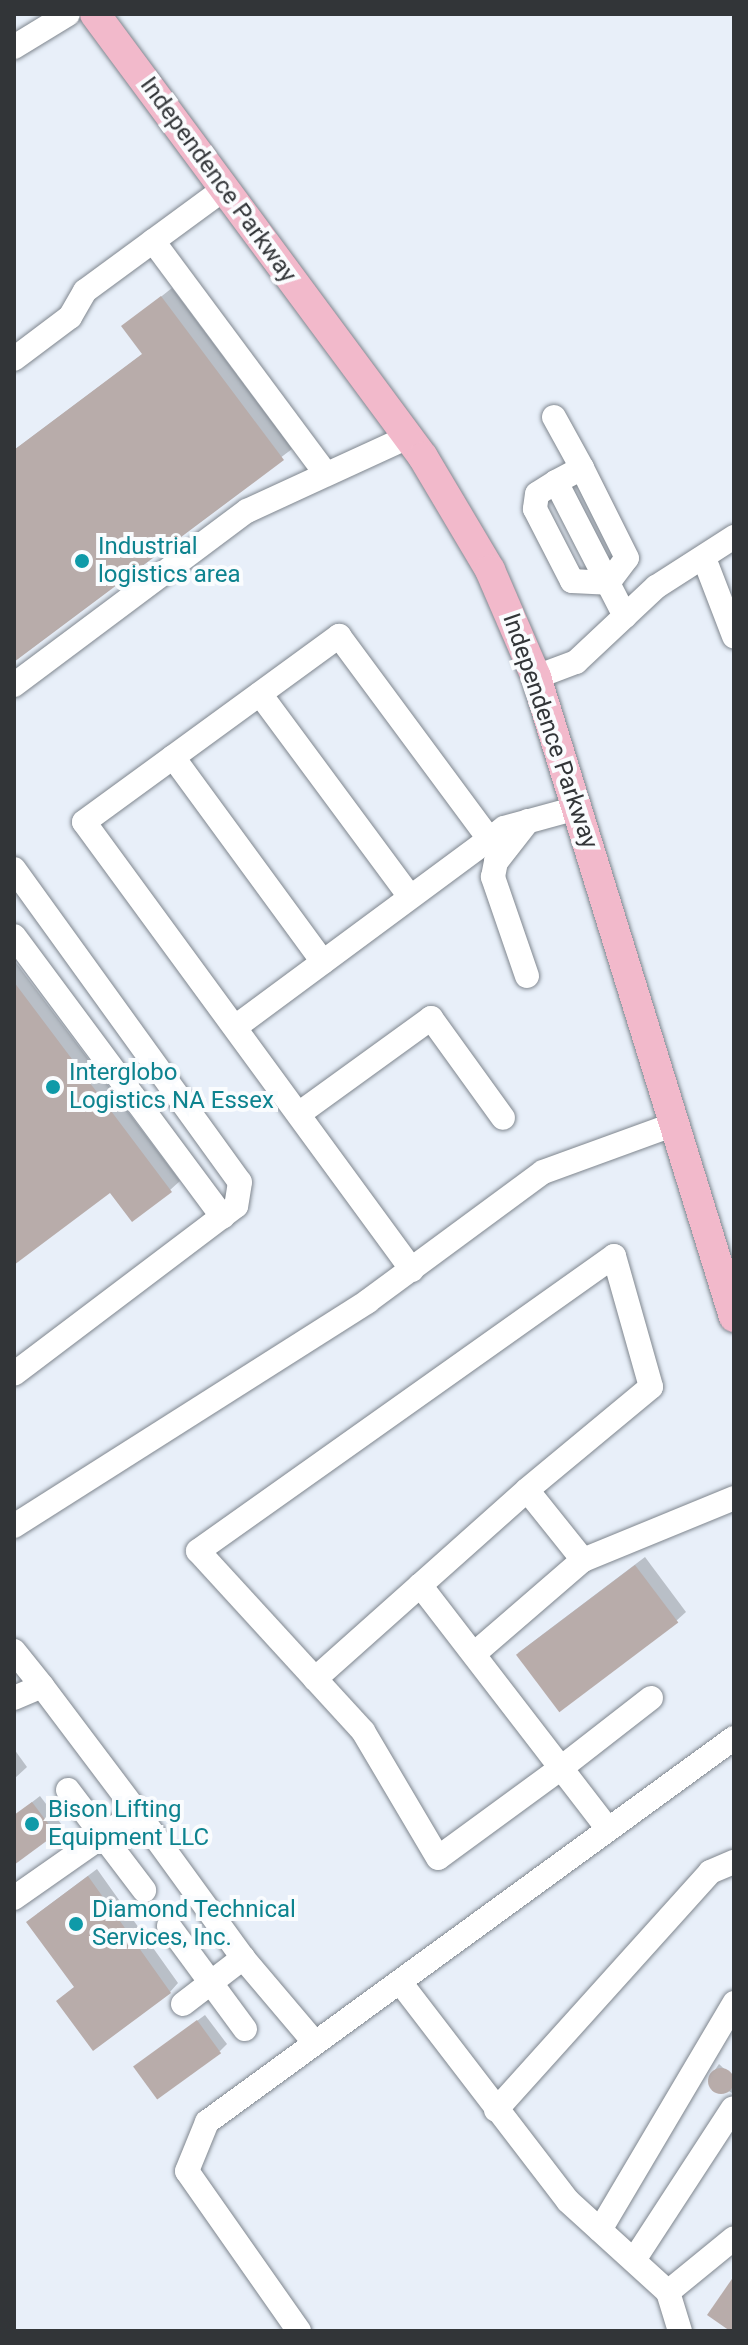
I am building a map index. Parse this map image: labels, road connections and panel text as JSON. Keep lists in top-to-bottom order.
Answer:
{
  "streets": {
    "main road": ["Independence Parkway"]
  },
  "places": [
    "Industrial logistics area",
    "Interglobo Logistics NA Essex",
    "Bison Lifting Equipment LLC",
    "Diamond Technical Services, Inc."
  ]
}
